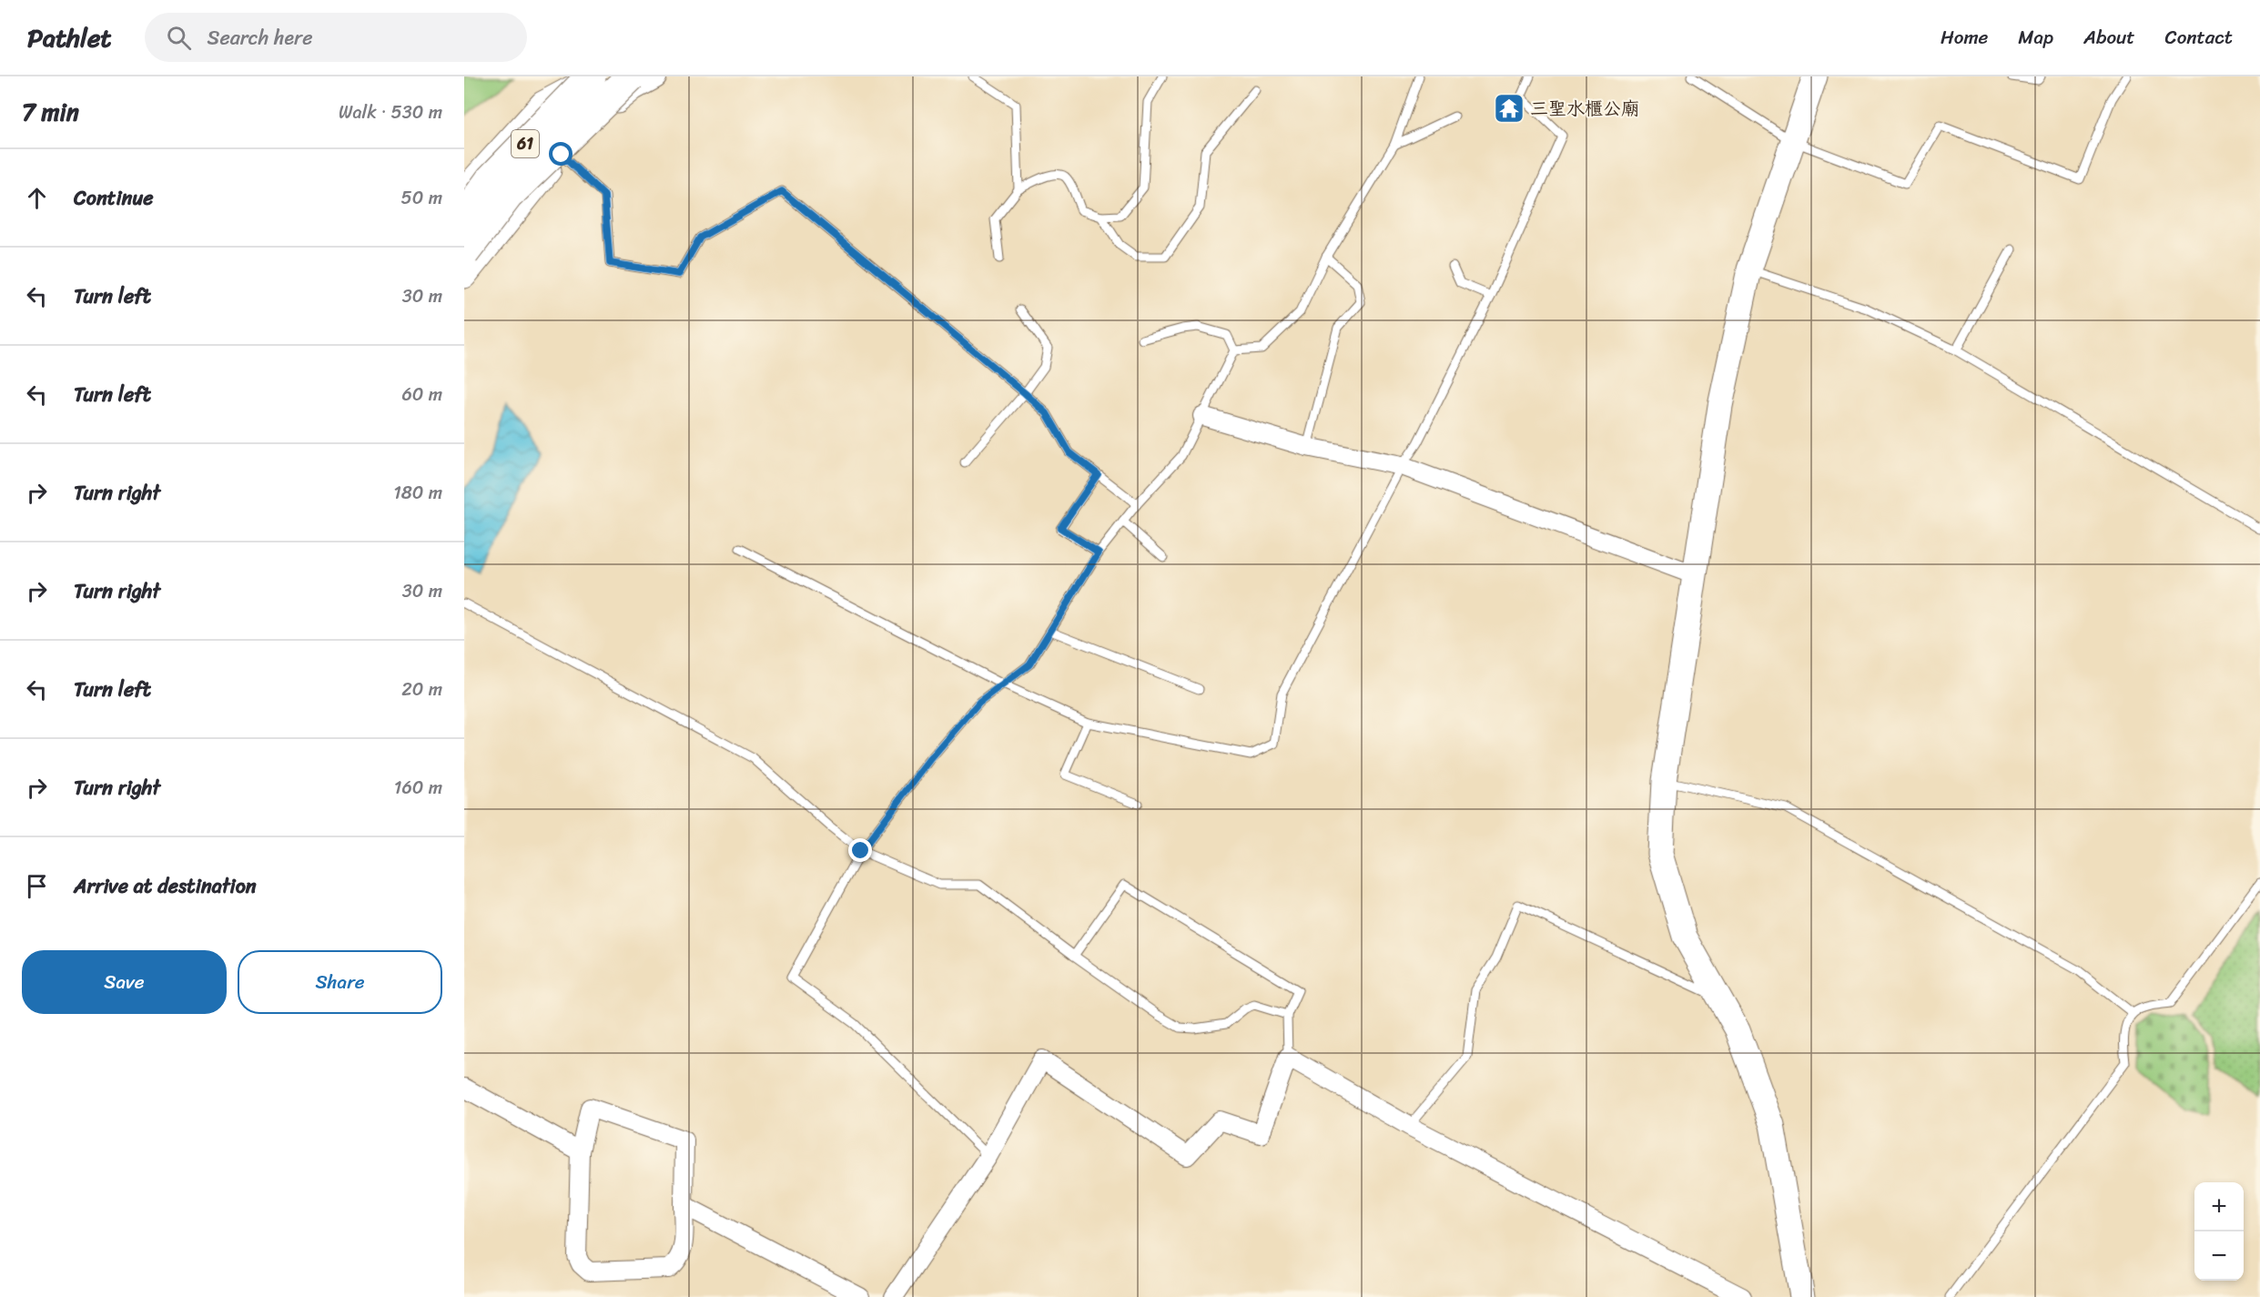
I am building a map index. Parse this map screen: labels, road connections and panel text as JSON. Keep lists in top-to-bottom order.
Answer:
{
  "streets": {
    "highway": ["61"]
  },
  "places": {
    "temple": ["三聖水櫃公廟"]
  },
  "page": {
    "header": "Pathlet",
    "search": "Search here",
    "nav": [
      "Home",
      "Map",
      "About",
      "Contact"
    ],
    "heading": ["7 min", "Walk · 530 m"],
    "list": [
      ["Continue", "50 m"],
      ["Turn left", "30 m"],
      ["Turn left", "60 m"],
      ["Turn right", "180 m"],
      ["Turn right", "30 m"],
      ["Turn left", "20 m"],
      ["Turn right", "160 m"],
      "Arrive at destination"
    ],
    "buttons": ["Save", "Share"],
    "map_buttons": ["+", "−"]
  }
}
